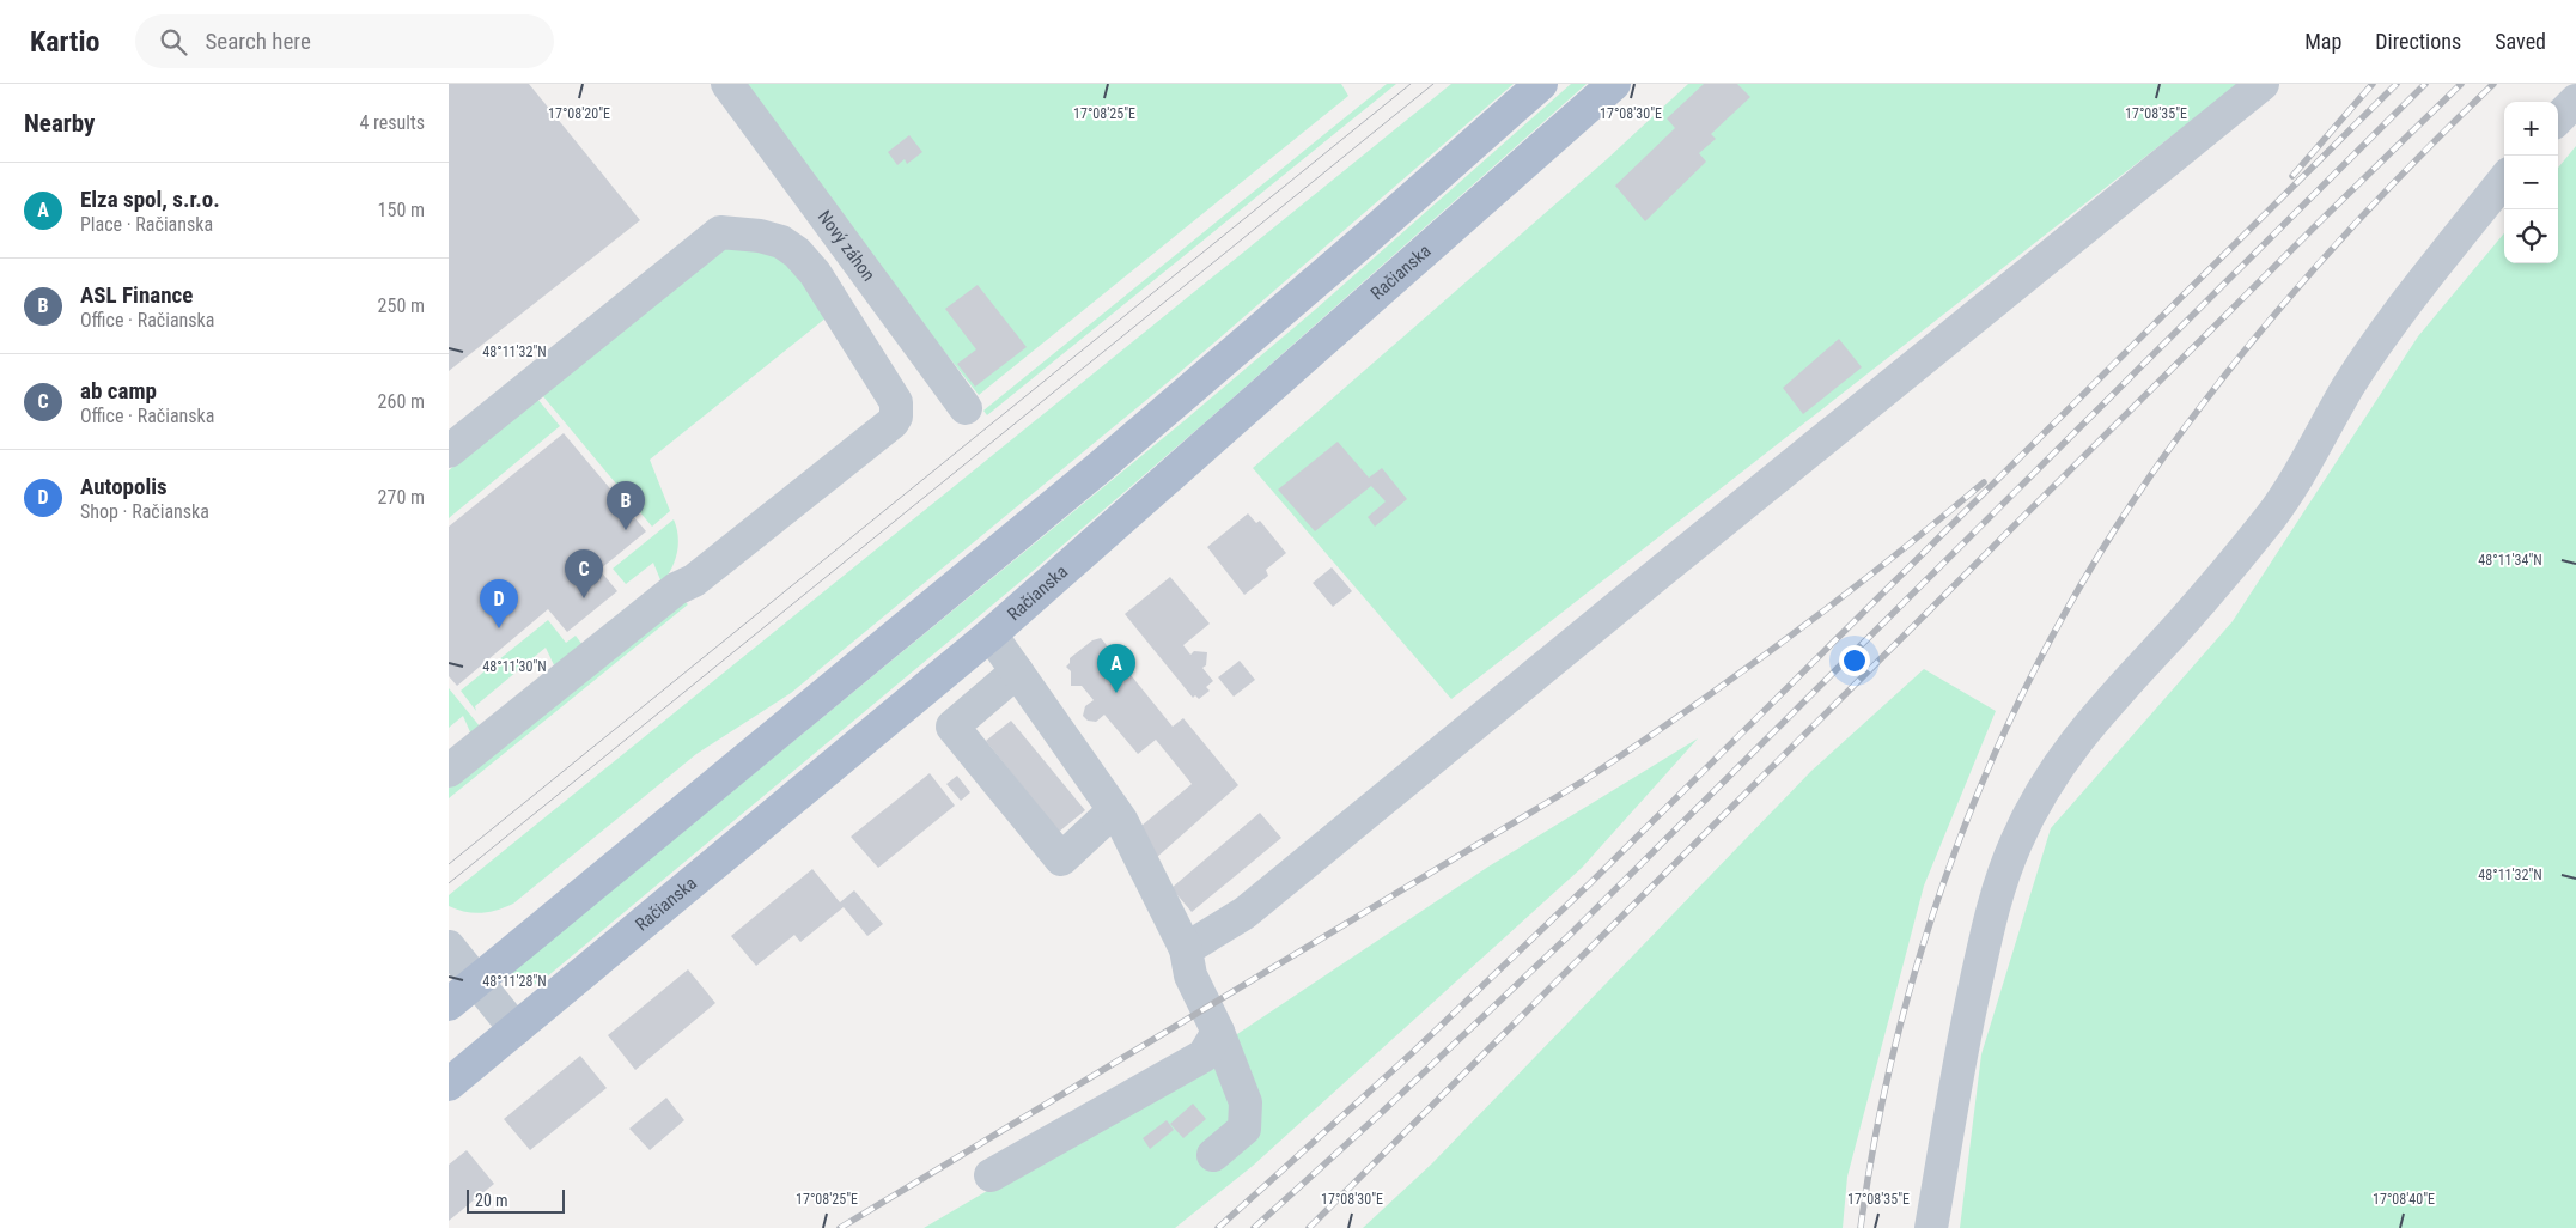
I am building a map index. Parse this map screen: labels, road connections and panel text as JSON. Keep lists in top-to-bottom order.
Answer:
{
  "streets": {
    "main road": ["Račianska"],
    "street": ["Nový záhon"]
  },
  "scale_bar": "20 m",
  "page": {
    "header": "Kartio",
    "search": "Search here",
    "nav": ["Map", "Directions", "Saved"],
    "heading": ["Nearby", "4 results"],
    "map_buttons": ["+", "−"],
    "list": [
      {
        "mark": "A",
        "name": "Elza spol, s.r.o.",
        "note": "Place · Račianska",
        "value": "150 m"
      },
      {
        "mark": "B",
        "name": "ASL Finance",
        "note": "Office · Račianska",
        "value": "250 m"
      },
      {
        "mark": "C",
        "name": "ab camp",
        "note": "Office · Račianska",
        "value": "260 m"
      },
      {
        "mark": "D",
        "name": "Autopolis",
        "note": "Shop · Račianska",
        "value": "270 m"
      }
    ],
    "pins": [
      "B",
      "C",
      "D",
      "A"
    ],
    "scale": "20 m"
  },
  "coordinates": [
    "17°08'20\"E",
    "17°08'25\"E",
    "17°08'30\"E",
    "17°08'35\"E",
    "48°11'32\"N",
    "48°11'34\"N",
    "48°11'30\"N",
    "48°11'28\"N",
    "17°08'40\"E"
  ]
}
